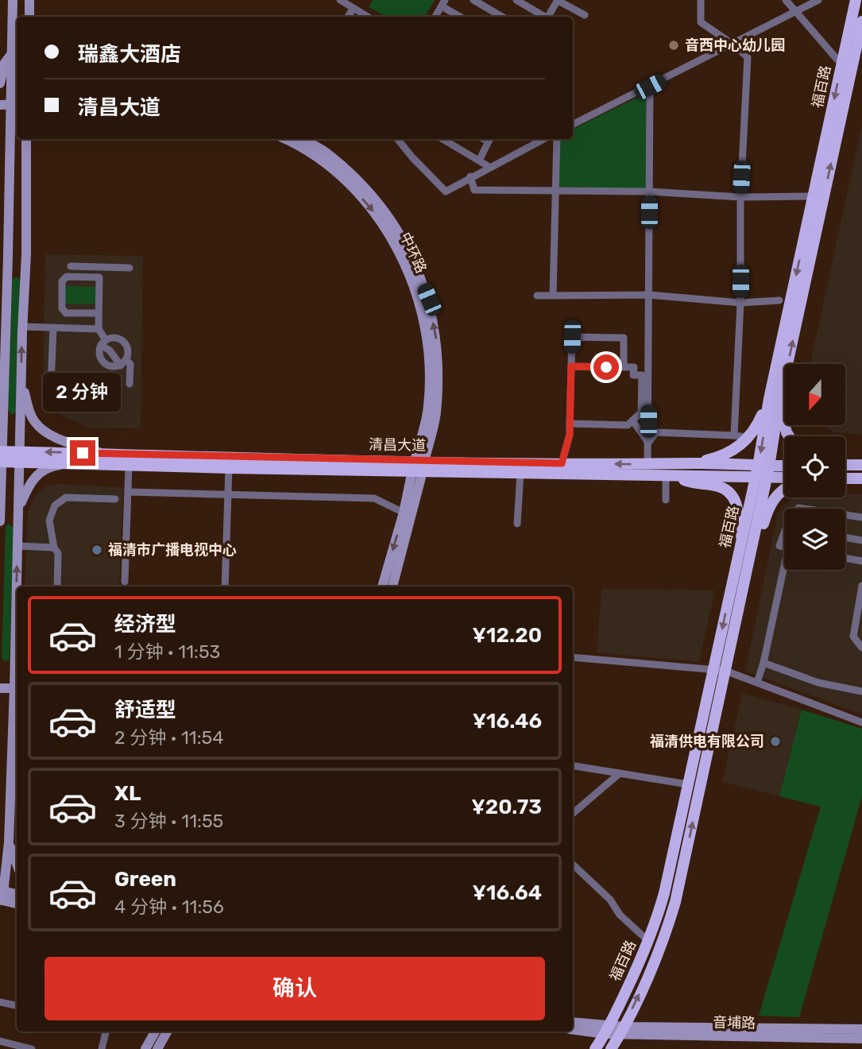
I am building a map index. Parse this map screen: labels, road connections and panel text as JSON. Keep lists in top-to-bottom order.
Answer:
{
  "streets": {
    "main road": ["福百路", "清昌大道"],
    "street": ["中环路", "音埔路"]
  },
  "crossings": [
    ["福百路", "清昌大道"],
    ["福百路", "音埔路"],
    ["中环路", "清昌大道"]
  ],
  "places": ["音西中心幼儿园", "福清市广播电视中心", "福清供电有限公司"],
  "north": "bottom",
  "page": {
    "banner": ["瑞鑫大酒店", "清昌大道"],
    "bubble": "2 分钟",
    "list": [
      {
        "name": "经济型",
        "note": "1 分钟 · 11:53",
        "value": "¥12.20"
      },
      {
        "name": "舒适型",
        "note": "2 分钟 · 11:54",
        "value": "¥16.46"
      },
      {
        "name": "XL",
        "note": "3 分钟 · 11:55",
        "value": "¥20.73"
      },
      {
        "name": "Green",
        "note": "4 分钟 · 11:56",
        "value": "¥16.64"
      }
    ],
    "buttons": "确认"
  }
}
